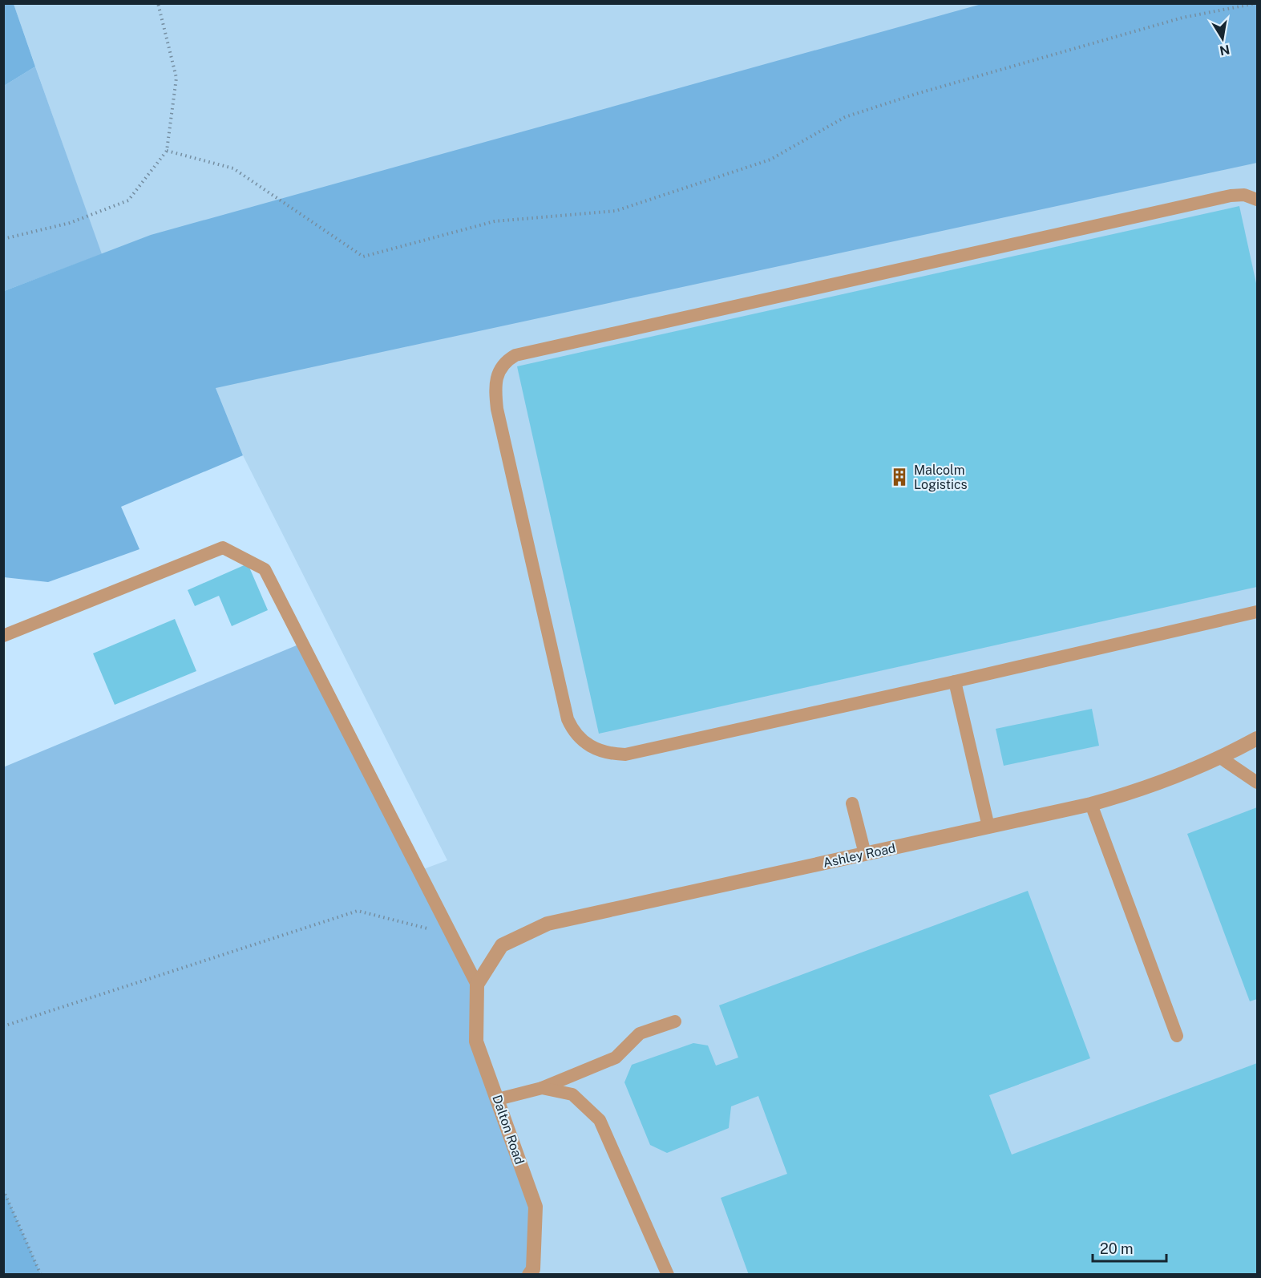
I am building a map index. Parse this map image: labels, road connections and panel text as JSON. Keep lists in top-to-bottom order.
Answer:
{
  "streets": {
    "street": ["Ashley Road", "Dalton Road"]
  },
  "crossings": [
    ["Ashley Road", "Dalton Road"]
  ],
  "places": {
    "building": ["Malcolm Logistics"]
  },
  "scale_bar": "20 m",
  "north": "bottom"
}
